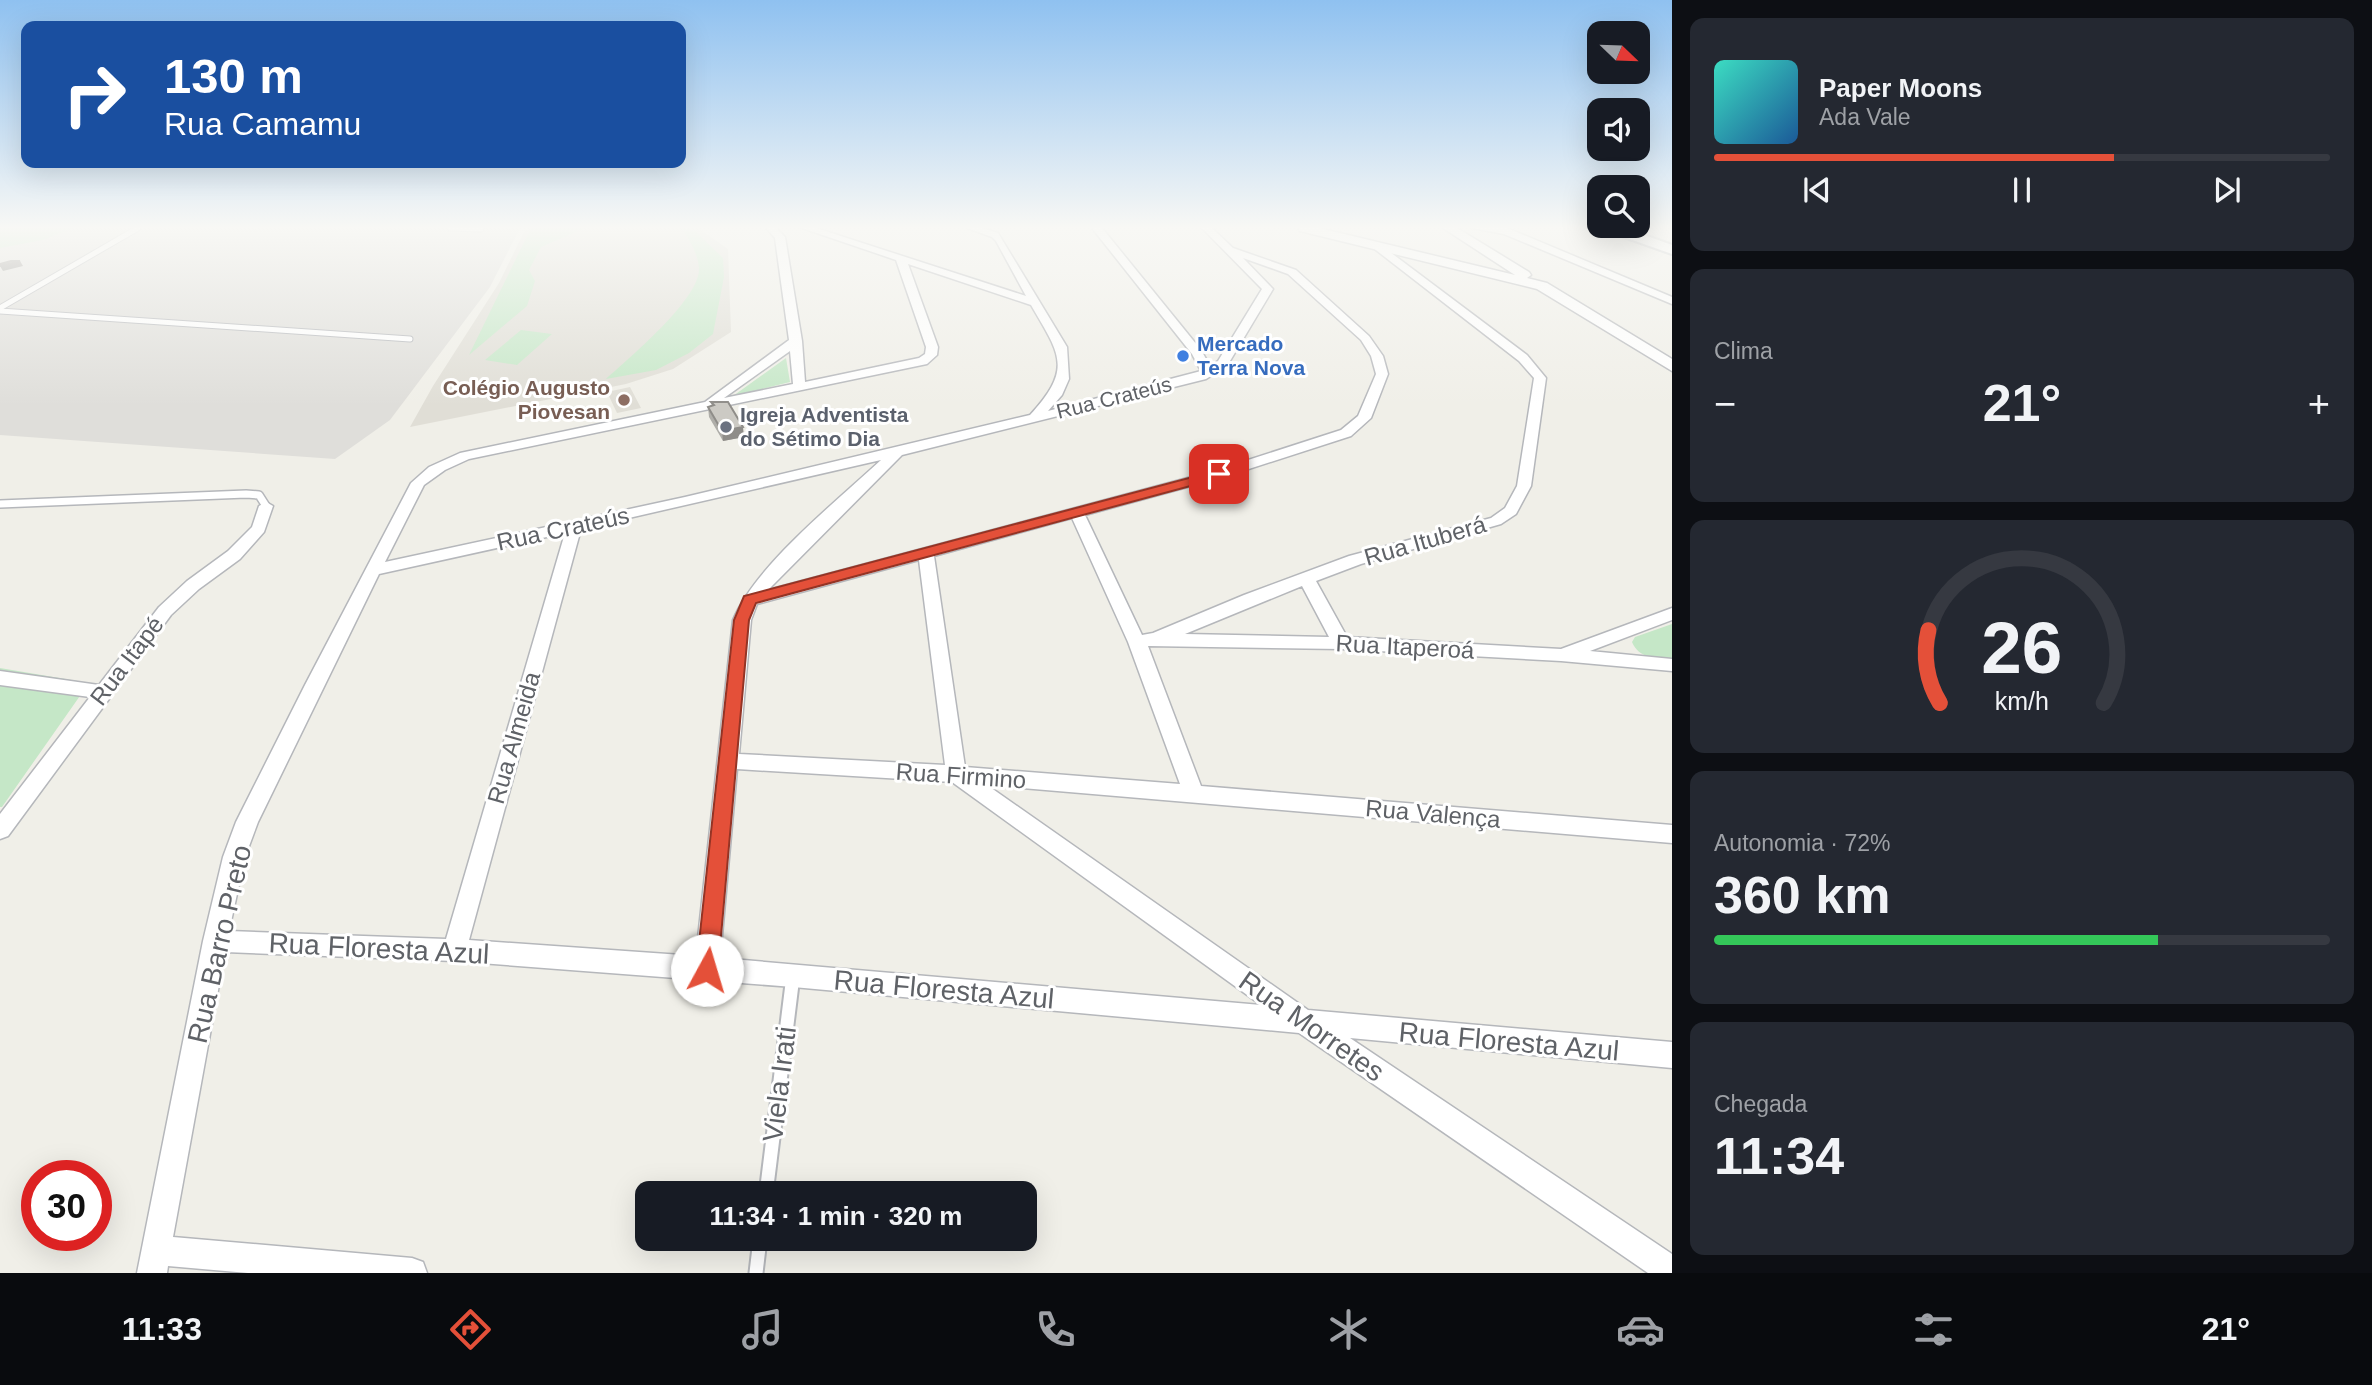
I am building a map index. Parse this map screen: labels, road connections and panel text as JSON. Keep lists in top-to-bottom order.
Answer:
{
  "streets": {
    "street": [
      "Rua Crateús",
      "Rua Ituberá",
      "Rua Itaperoá",
      "Rua Itapé",
      "Rua Almeida",
      "Rua Firmino",
      "Rua Valença",
      "Rua Barro Preto",
      "Rua Floresta Azul",
      "Rua Morretes"
    ],
    "lane": ["Viela Irati"]
  },
  "crossings": [
    ["Rua Crateús", "Rua Almeida"],
    ["Rua Crateús", "Rua Barro Preto"],
    ["Rua Ituberá", "Rua Itaperoá"],
    ["Rua Almeida", "Rua Floresta Azul"],
    ["Rua Firmino", "Rua Valença"],
    ["Rua Firmino", "Rua Morretes"],
    ["Rua Barro Preto", "Rua Floresta Azul"],
    ["Rua Floresta Azul", "Rua Morretes"],
    ["Rua Floresta Azul", "Viela Irati"]
  ],
  "places": ["Mercado Terra Nova", "Colégio Augusto Piovesan", "Igreja Adventista do Sétimo Dia"],
  "north": "bottom right",
  "page": {
    "turn": ["130 m", "Rua Camamu"],
    "song": ["Paper Moons", "Ada Vale"],
    "tile": [
      "Clima",
      ["Autonomia · 72%", "360 km"],
      ["Chegada", "11:34"]
    ],
    "heat": ["−", "21°", "+"],
    "limit": "30",
    "trip": "11:34 · 1 min · 320 m",
    "tabs": ["11:33", "21°"],
    "gauge": ["26", "km/h"]
  }
}
